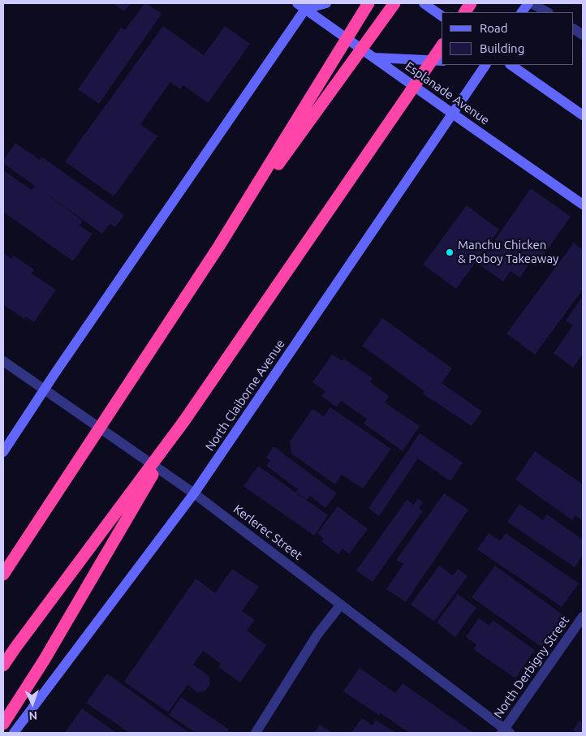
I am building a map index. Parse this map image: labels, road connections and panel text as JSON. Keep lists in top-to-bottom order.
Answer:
{
  "streets": {
    "main road": ["Esplanade Avenue", "North Claiborne Avenue"],
    "street": ["Kerlerec Street", "North Derbigny Street"]
  },
  "crossings": [
    ["Esplanade Avenue", "North Claiborne Avenue"],
    ["North Claiborne Avenue", "Kerlerec Street"],
    ["Kerlerec Street", "North Derbigny Street"]
  ],
  "places": ["Manchu Chicken & Poboy Takeaway"],
  "legend": ["Road", "Building"],
  "north": "bottom"
}
